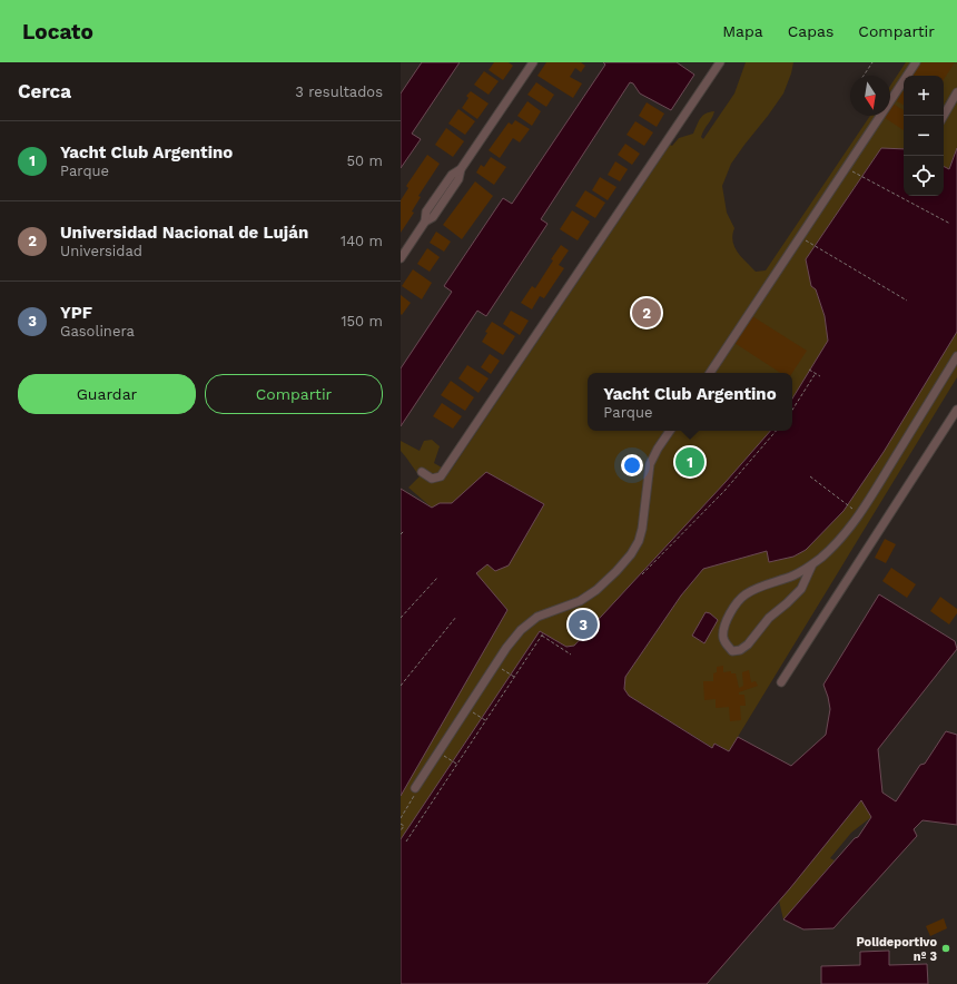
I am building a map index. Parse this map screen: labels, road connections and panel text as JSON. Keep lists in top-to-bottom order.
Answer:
{
  "places": ["Polideportivo nº 3"],
  "north": "bottom",
  "page": {
    "header": "Locato",
    "nav": ["Mapa", "Capas", "Compartir"],
    "heading": ["Cerca", "3 resultados"],
    "map_buttons": ["+", "−"],
    "list": [
      {
        "mark": "1",
        "name": "Yacht Club Argentino",
        "note": "Parque",
        "value": "50 m"
      },
      {
        "mark": "2",
        "name": "Universidad Nacional de Luján",
        "note": "Universidad",
        "value": "140 m"
      },
      {
        "mark": "3",
        "name": "YPF",
        "note": "Gasolinera",
        "value": "150 m"
      }
    ],
    "pins": ["2", "1", "3"],
    "buttons": ["Guardar", "Compartir"],
    "popup": ["Yacht Club Argentino", "Parque"]
  }
}
